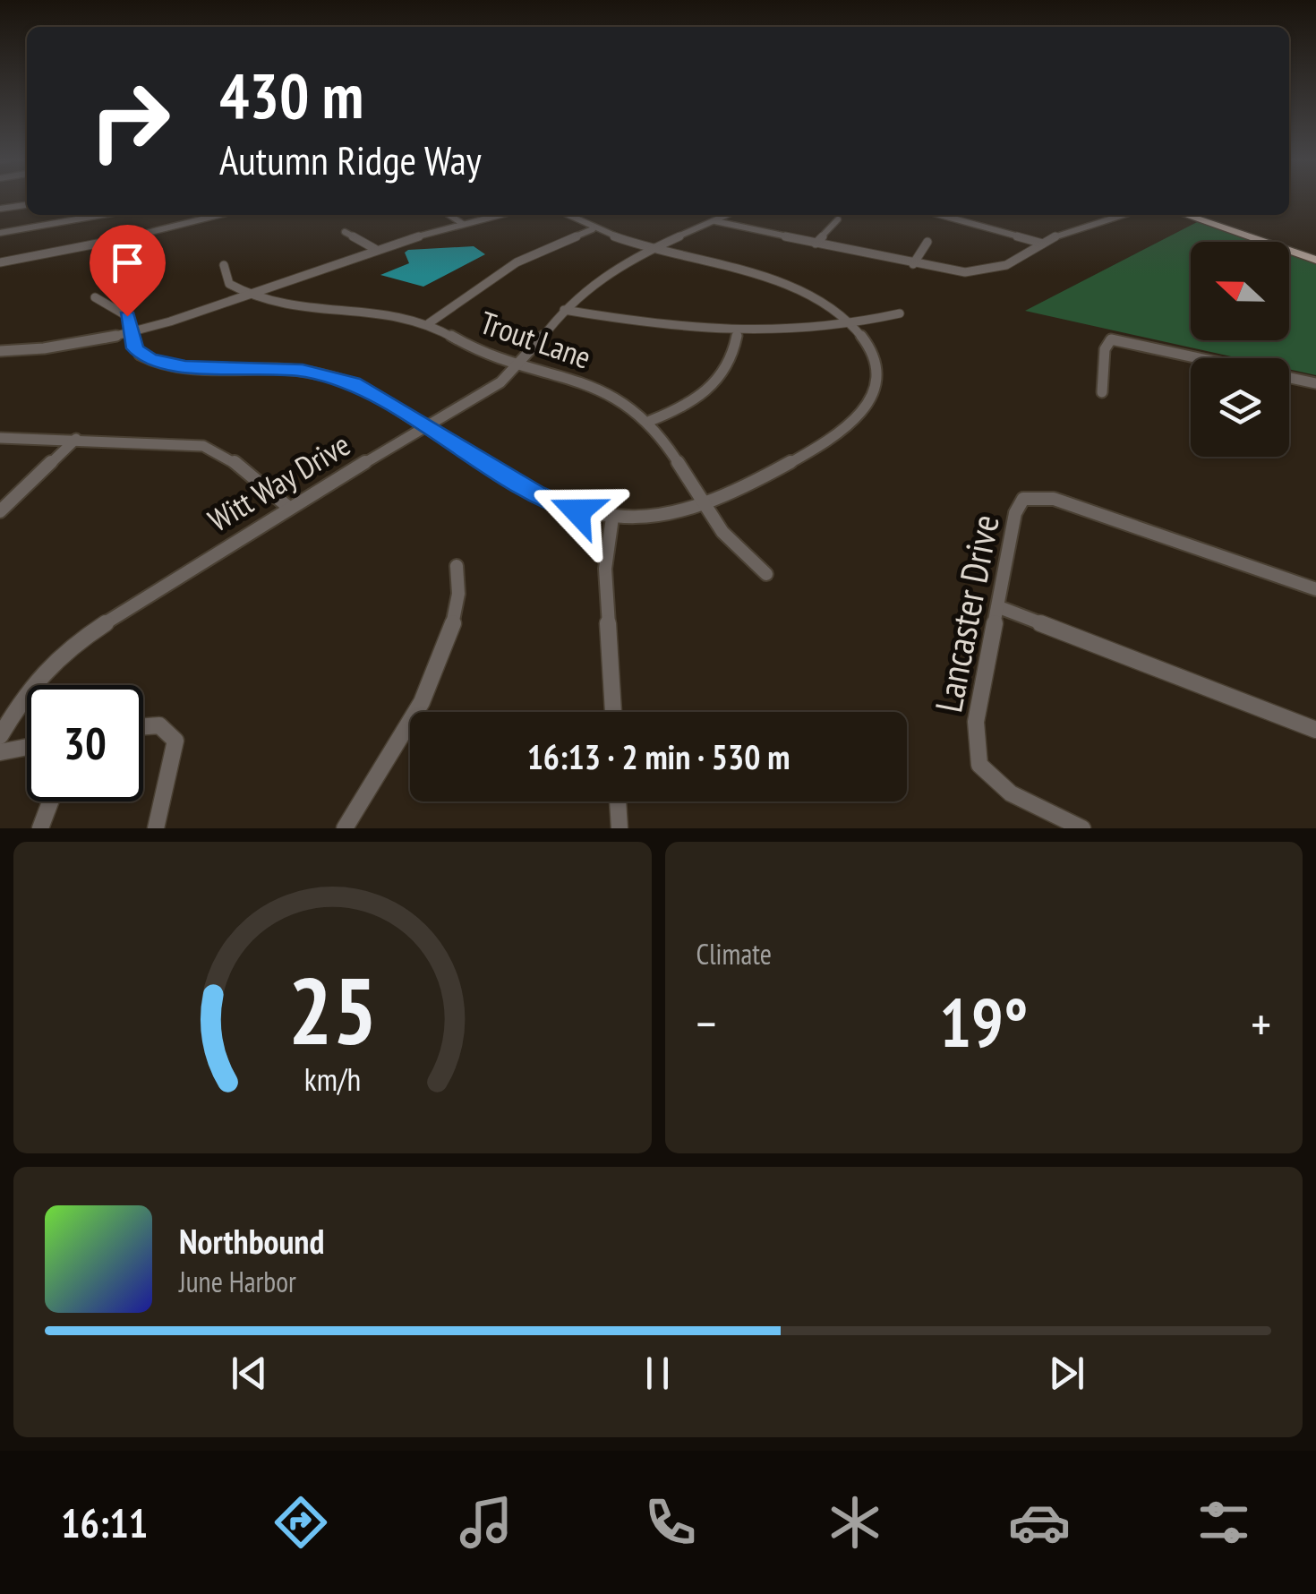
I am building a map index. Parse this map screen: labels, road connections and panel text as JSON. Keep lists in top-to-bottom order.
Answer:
{
  "streets": {
    "street": ["Trout Lane", "Witt Way Drive", "Lancaster Drive"]
  },
  "crossings": [
    ["Trout Lane", "Witt Way Drive"]
  ],
  "north": "left",
  "page": {
    "turn": ["430 m", "Autumn Ridge Way"],
    "limit": "30",
    "trip": "16:13 · 2 min · 530 m",
    "tile": "Climate",
    "heat": ["−", "19°", "+"],
    "song": ["Northbound", "June Harbor"],
    "tabs": "16:11",
    "gauge": ["25", "km/h"]
  }
}
